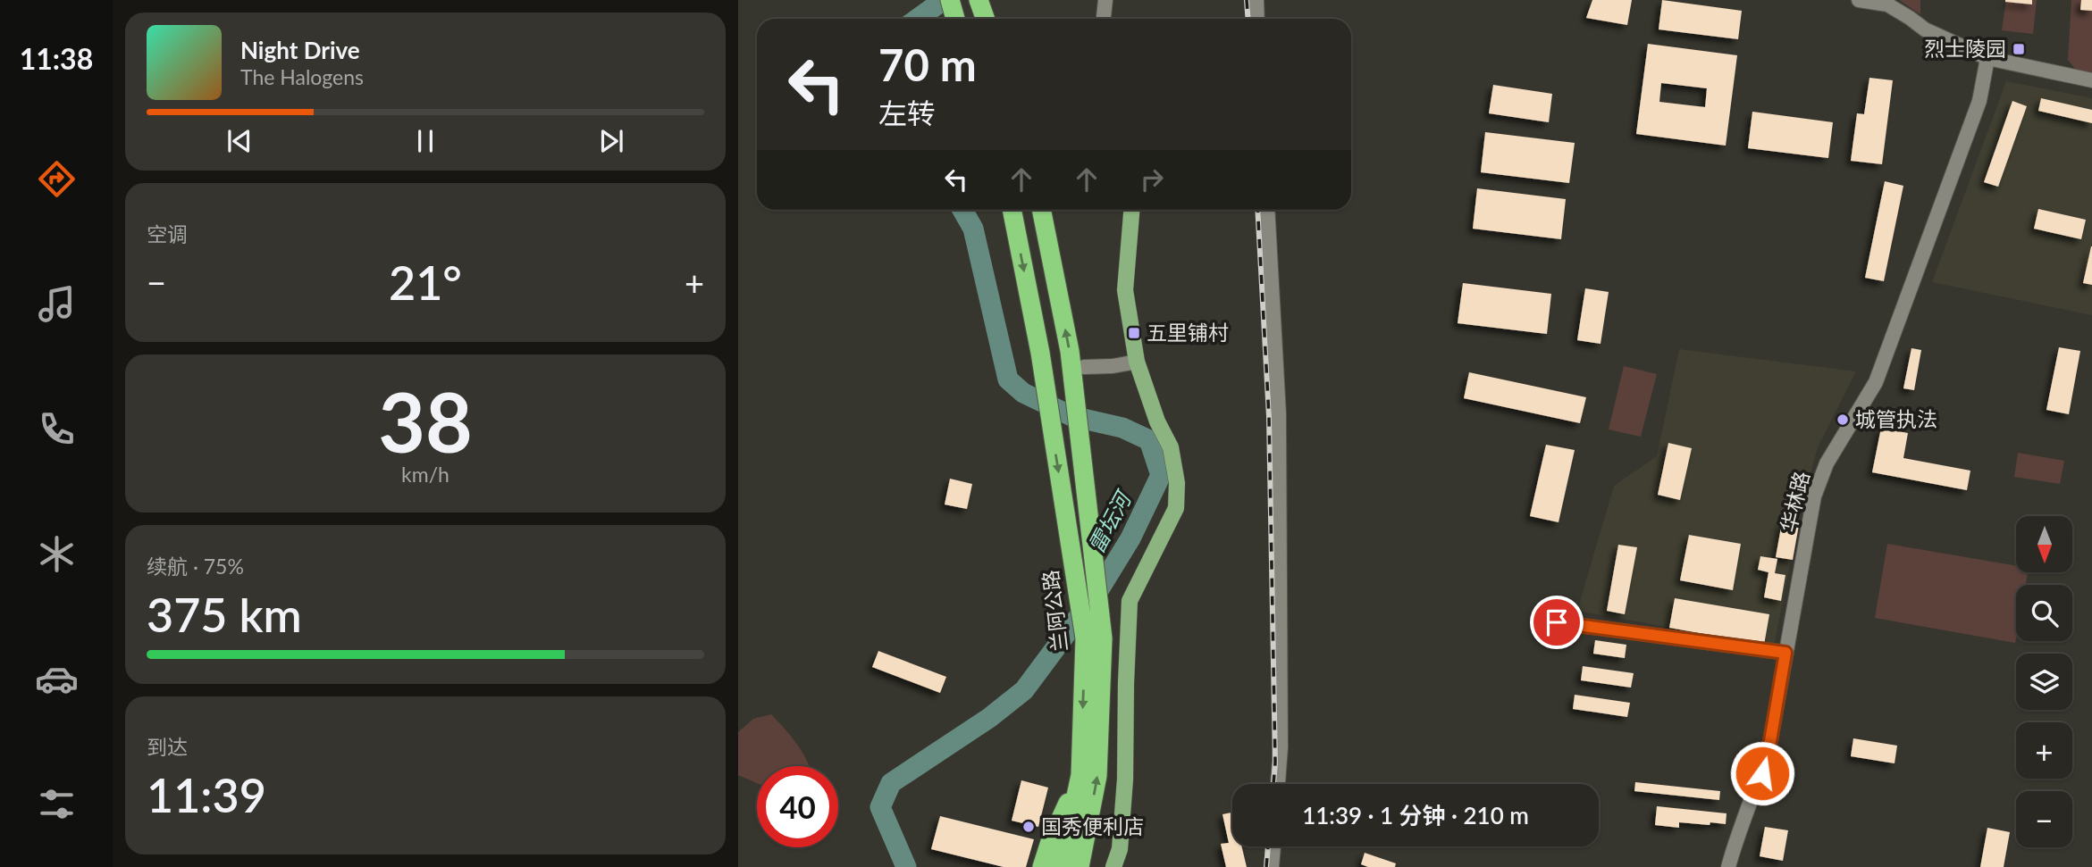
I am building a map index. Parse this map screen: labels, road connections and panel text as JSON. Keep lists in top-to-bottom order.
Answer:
{
  "streets": {
    "highway": ["兰阿公路"],
    "street": ["华林路"]
  },
  "water": ["雷坛河"],
  "places": {
    "transit": ["烈士陵园", "五里铺村"],
    "other": ["城管执法", "国秀便利店"]
  },
  "north": "bottom",
  "page": {
    "tabs": "11:38",
    "turn": ["70 m", "左转"],
    "song": ["Night Drive", "The Halogens"],
    "tile": [
      "空调",
      ["38", "km/h"],
      ["续航 · 75%", "375 km"],
      ["到达", "11:39"]
    ],
    "heat": ["−", "21°", "+"],
    "map_buttons": ["+", "−"],
    "limit": "40",
    "trip": "11:39 · 1 分钟 · 210 m"
  }
}
